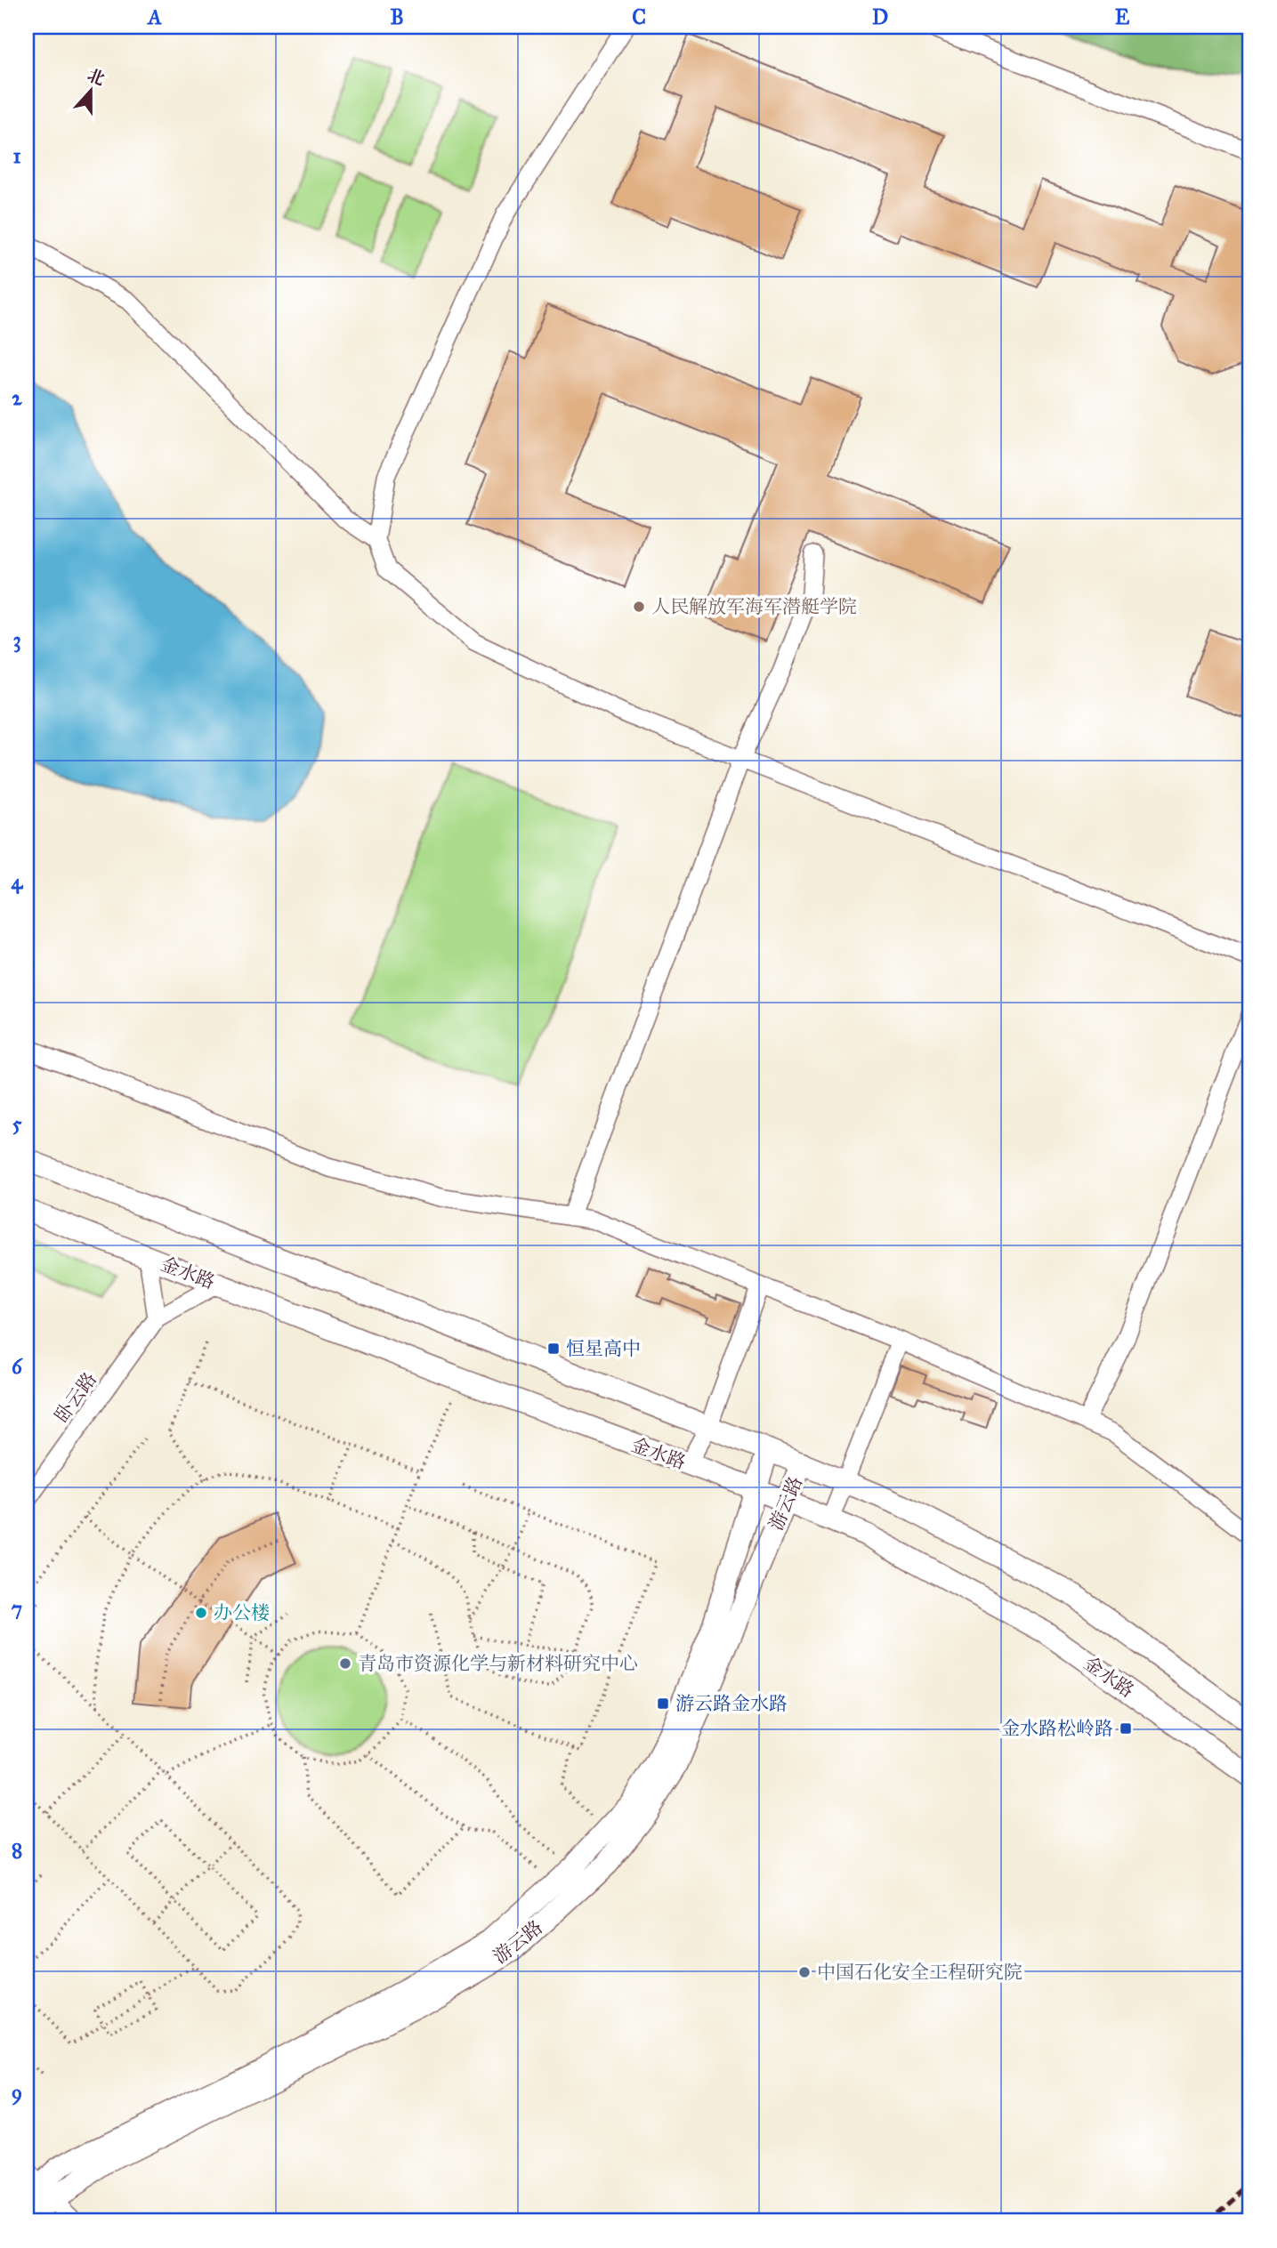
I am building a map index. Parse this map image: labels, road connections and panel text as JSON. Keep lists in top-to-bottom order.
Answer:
{
  "streets": {
    "main road": ["金水路", "游云路"],
    "street": ["卧云路"]
  },
  "crossings": [
    ["金水路", "卧云路"],
    ["金水路", "游云路"]
  ],
  "places": {
    "other": [
      "人民解放军海军潜艇学院",
      "办公楼",
      "青岛市资源化学与新材料研究中心",
      "中国石化安全工程研究院"
    ],
    "transit": ["恒星高中", "游云路金水路", "金水路松岭路"]
  },
  "north": "top",
  "grid": {
    "columns": [
      "A",
      "B",
      "C",
      "D",
      "E"
    ],
    "rows": [
      "1",
      "2",
      "3",
      "4",
      "5",
      "6",
      "7",
      "8",
      "9"
    ]
  }
}
